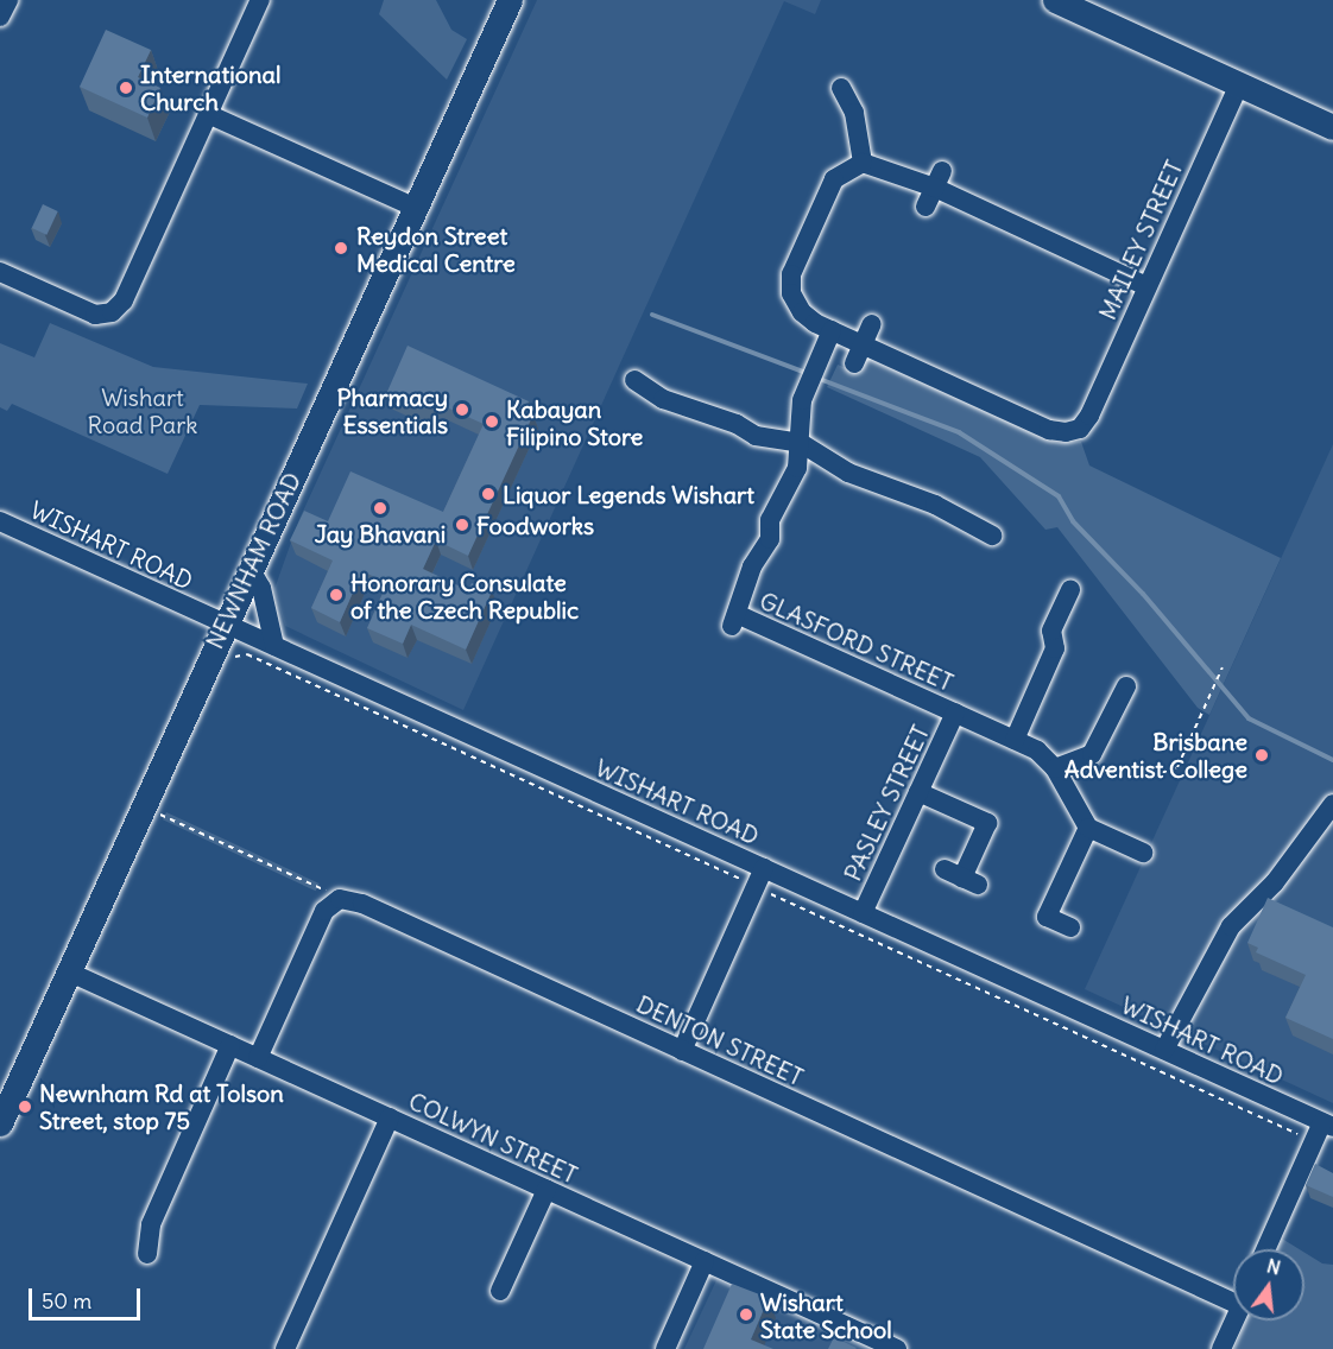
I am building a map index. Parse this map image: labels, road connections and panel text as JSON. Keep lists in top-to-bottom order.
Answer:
{
  "streets": {
    "main road": ["NEWNHAM ROAD"],
    "street": [
      "MAILEY STREET",
      "WISHART ROAD",
      "GLASFORD STREET",
      "PASLEY STREET",
      "DENTON STREET",
      "COLWYN STREET"
    ]
  },
  "crossings": [
    ["WISHART ROAD", "NEWNHAM ROAD"],
    ["WISHART ROAD", "PASLEY STREET"],
    ["NEWNHAM ROAD", "COLWYN STREET"],
    ["GLASFORD STREET", "PASLEY STREET"]
  ],
  "parks": ["Wishart Road Park"],
  "places": [
    "International Church",
    "Reydon Street Medical Centre",
    "Pharmacy Essentials",
    "Kabayan Filipino Store",
    "Liquor Legends Wishart",
    "Jay Bhavani",
    "Foodworks",
    "Honorary Consulate of the Czech Republic",
    "Brisbane Adventist College",
    "Newnham Rd at Tolson Street, stop 75",
    "Wishart State School"
  ],
  "scale_bar": "50 m",
  "north": "top"
}
